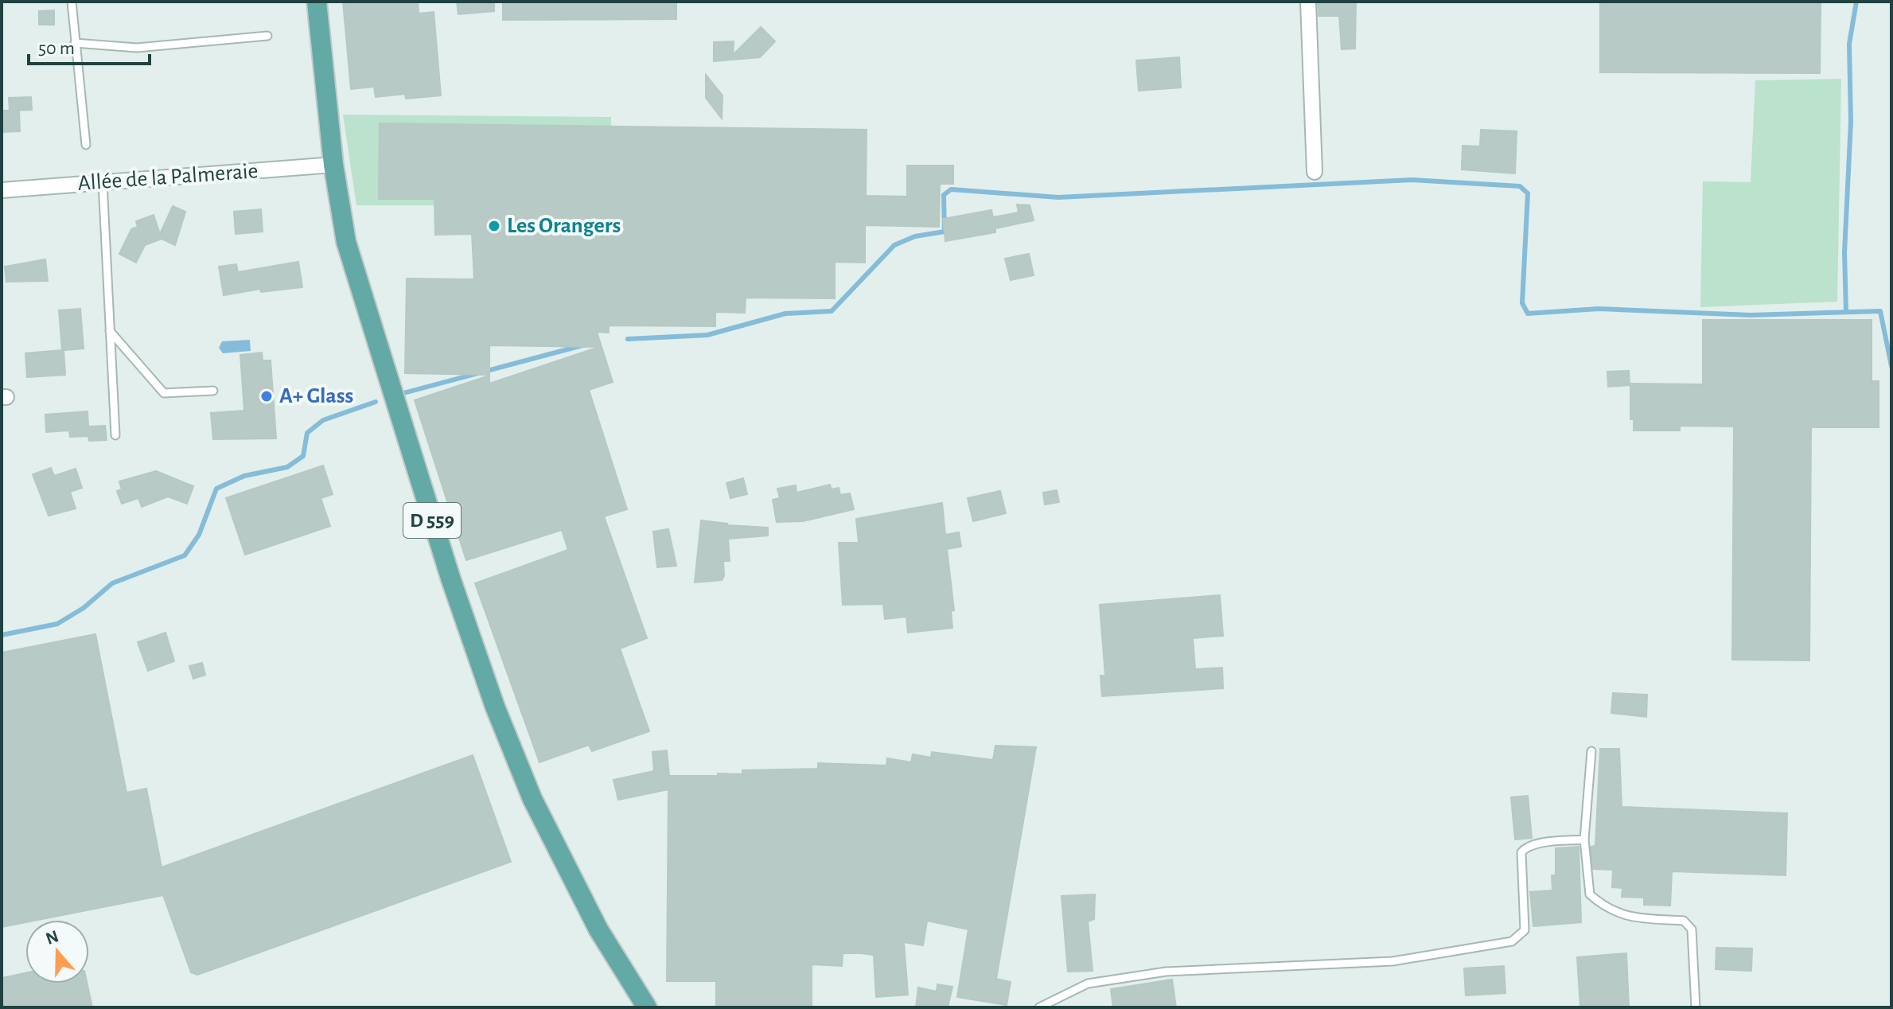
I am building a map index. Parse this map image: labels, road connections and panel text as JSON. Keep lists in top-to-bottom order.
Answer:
{
  "streets": {
    "main road": ["D 559"],
    "street": ["Allée de la Palmeraie"]
  },
  "crossings": [
    ["Allée de la Palmeraie", "D 559"]
  ],
  "places": ["Les Orangers", "A+ Glass"],
  "scale_bar": "50 m",
  "north": "top"
}
